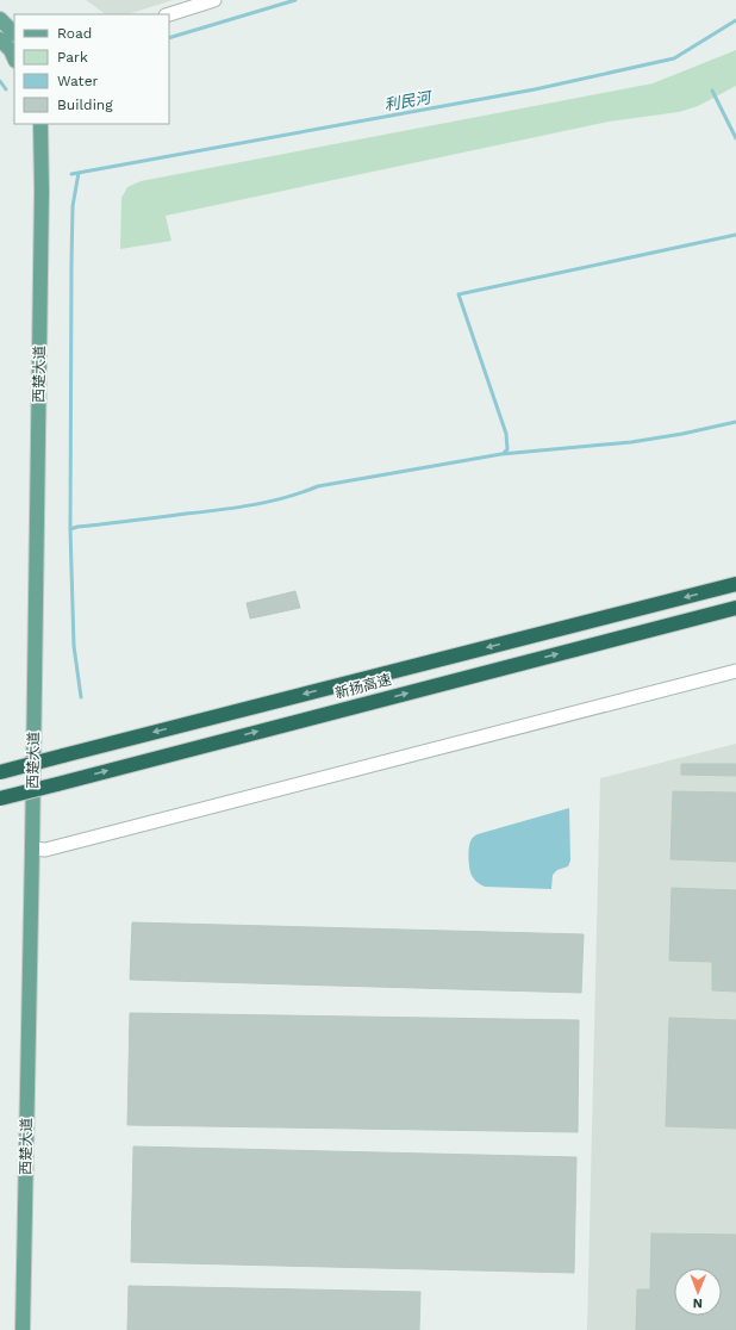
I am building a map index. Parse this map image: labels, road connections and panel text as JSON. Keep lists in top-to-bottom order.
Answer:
{
  "streets": {
    "highway": ["新扬高速"],
    "main road": ["西楚大道"]
  },
  "water": ["利民河"],
  "legend": [
    "Road",
    "Park",
    "Water",
    "Building"
  ],
  "north": "bottom"
}
